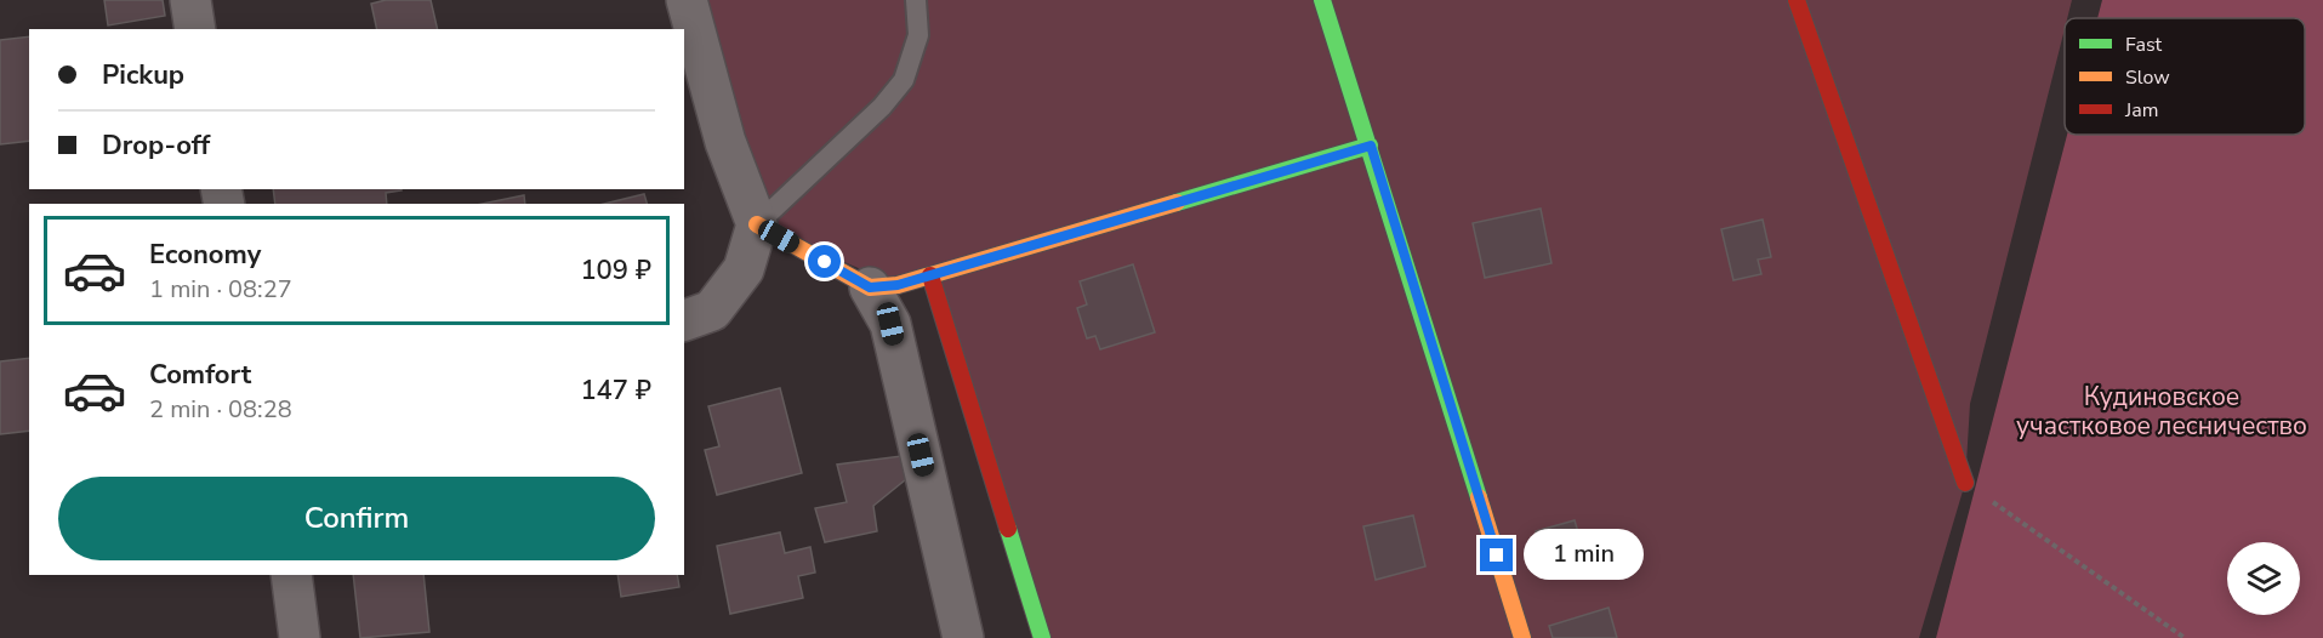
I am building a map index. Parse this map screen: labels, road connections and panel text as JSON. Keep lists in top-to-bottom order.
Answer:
{
  "parks": ["Кудиновское участковое лесничество"],
  "legend": ["Fast", "Slow", "Jam"],
  "page": {
    "banner": ["Pickup", "Drop-off"],
    "list": [
      {
        "name": "Economy",
        "note": "1 min · 08:27",
        "value": "109 ₽"
      },
      {
        "name": "Comfort",
        "note": "2 min · 08:28",
        "value": "147 ₽"
      }
    ],
    "buttons": "Confirm",
    "bubble": "1 min"
  }
}
